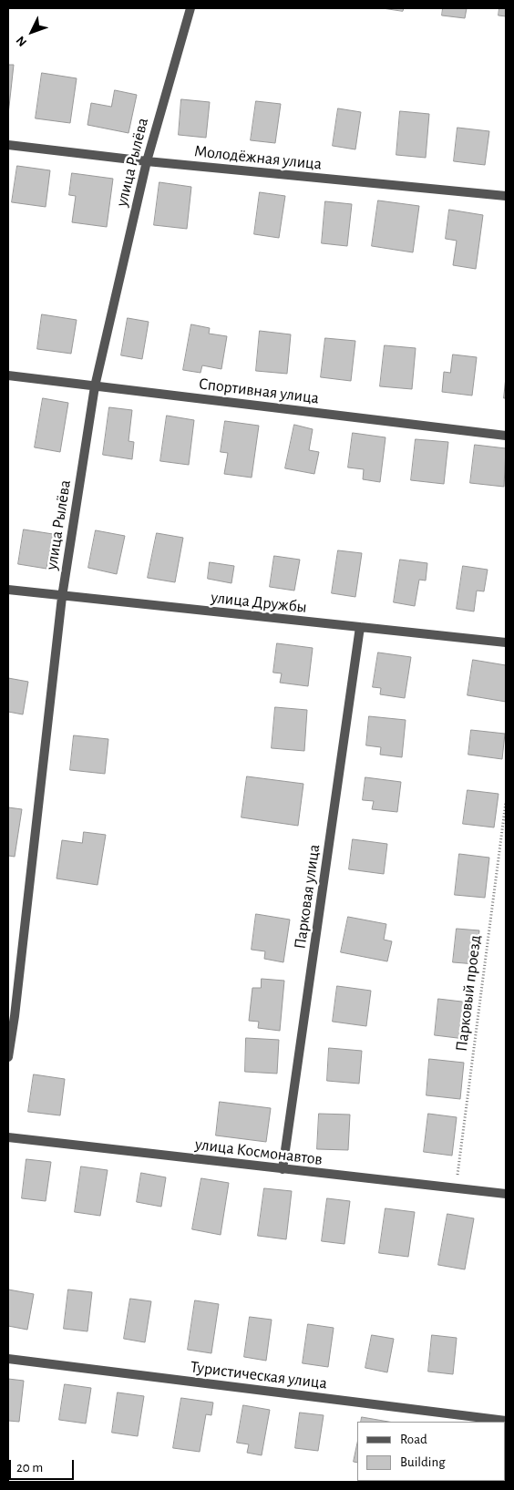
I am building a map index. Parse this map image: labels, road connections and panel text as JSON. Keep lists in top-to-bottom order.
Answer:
{
  "streets": {
    "street": [
      "Молодёжная улица",
      "улица Рылёва",
      "Спортивная улица",
      "улица Дружбы",
      "Парковая улица",
      "улица Космонавтов",
      "Туристическая улица"
    ],
    "path": ["Парковый проезд"]
  },
  "crossings": [
    ["Молодёжная улица", "улица Рылёва"],
    ["улица Рылёва", "Спортивная улица"],
    ["улица Рылёва", "улица Дружбы"],
    ["улица Дружбы", "Парковая улица"],
    ["Парковая улица", "улица Космонавтов"],
    ["Парковый проезд", "улица Космонавтов"]
  ],
  "legend": ["Road", "Building"],
  "scale_bar": "20 m",
  "north": "bottom left"
}
